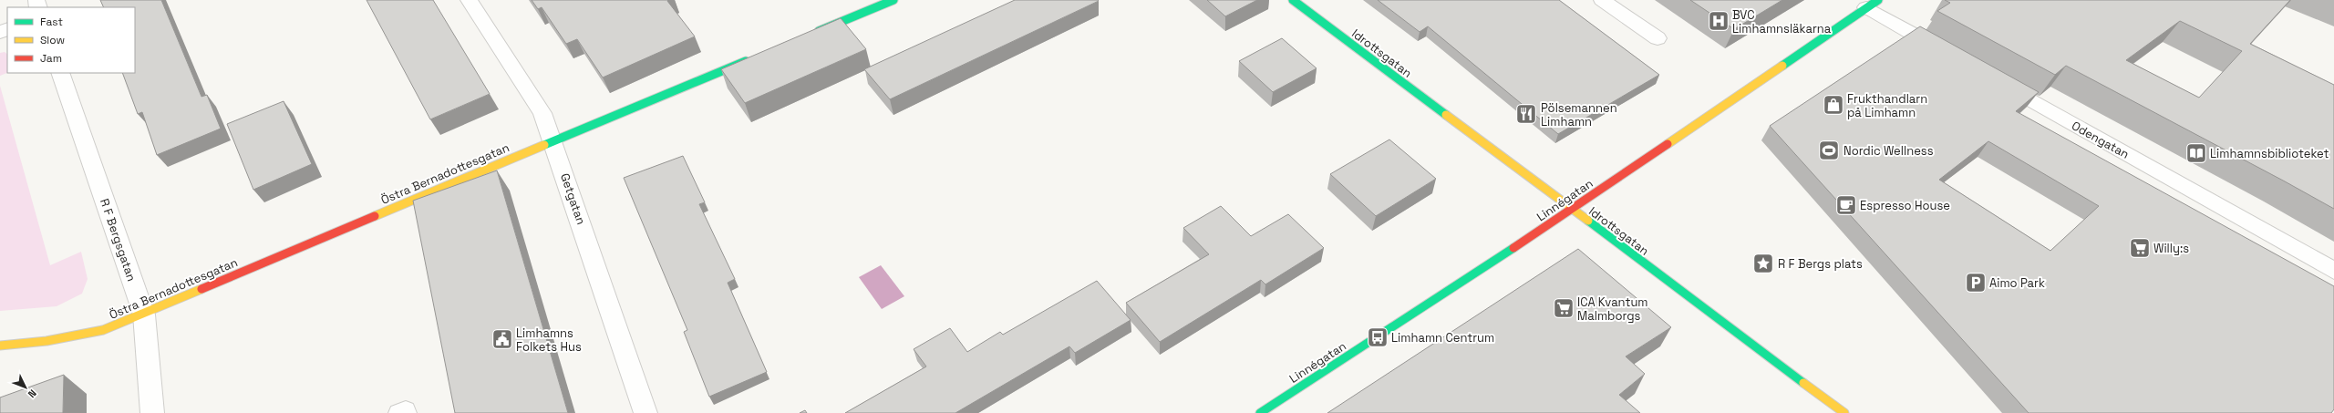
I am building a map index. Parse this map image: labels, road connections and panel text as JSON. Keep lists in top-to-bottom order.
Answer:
{
  "streets": {
    "street": [
      "Idrottsgatan",
      "Odengatan",
      "Östra Bernadottesgatan",
      "Getgatan",
      "Linnégatan",
      "R F Bergsgatan"
    ]
  },
  "crossings": [
    ["Idrottsgatan", "Linnégatan"],
    ["Östra Bernadottesgatan", "Getgatan"],
    ["Östra Bernadottesgatan", "R F Bergsgatan"]
  ],
  "places": {
    "hospital": ["BVC Limhamnsläkarna"],
    "shop": ["Frukthandlarn på Limhamn"],
    "restaurant": ["Pölsemannen Limhamn"],
    "sports": ["Nordic Wellness"],
    "library": ["Limhamnsbiblioteket"],
    "cafe": ["Espresso House"],
    "supermarket": ["Willy:s", "ICA Kvantum Malmborgs"],
    "place": ["R F Bergs plats"],
    "parking": ["Aimo Park"],
    "bus stop": ["Limhamn Centrum"],
    "public building": ["Limhamns Folkets Hus"]
  },
  "legend": ["Fast", "Slow", "Jam"],
  "north": "bottom right"
}
